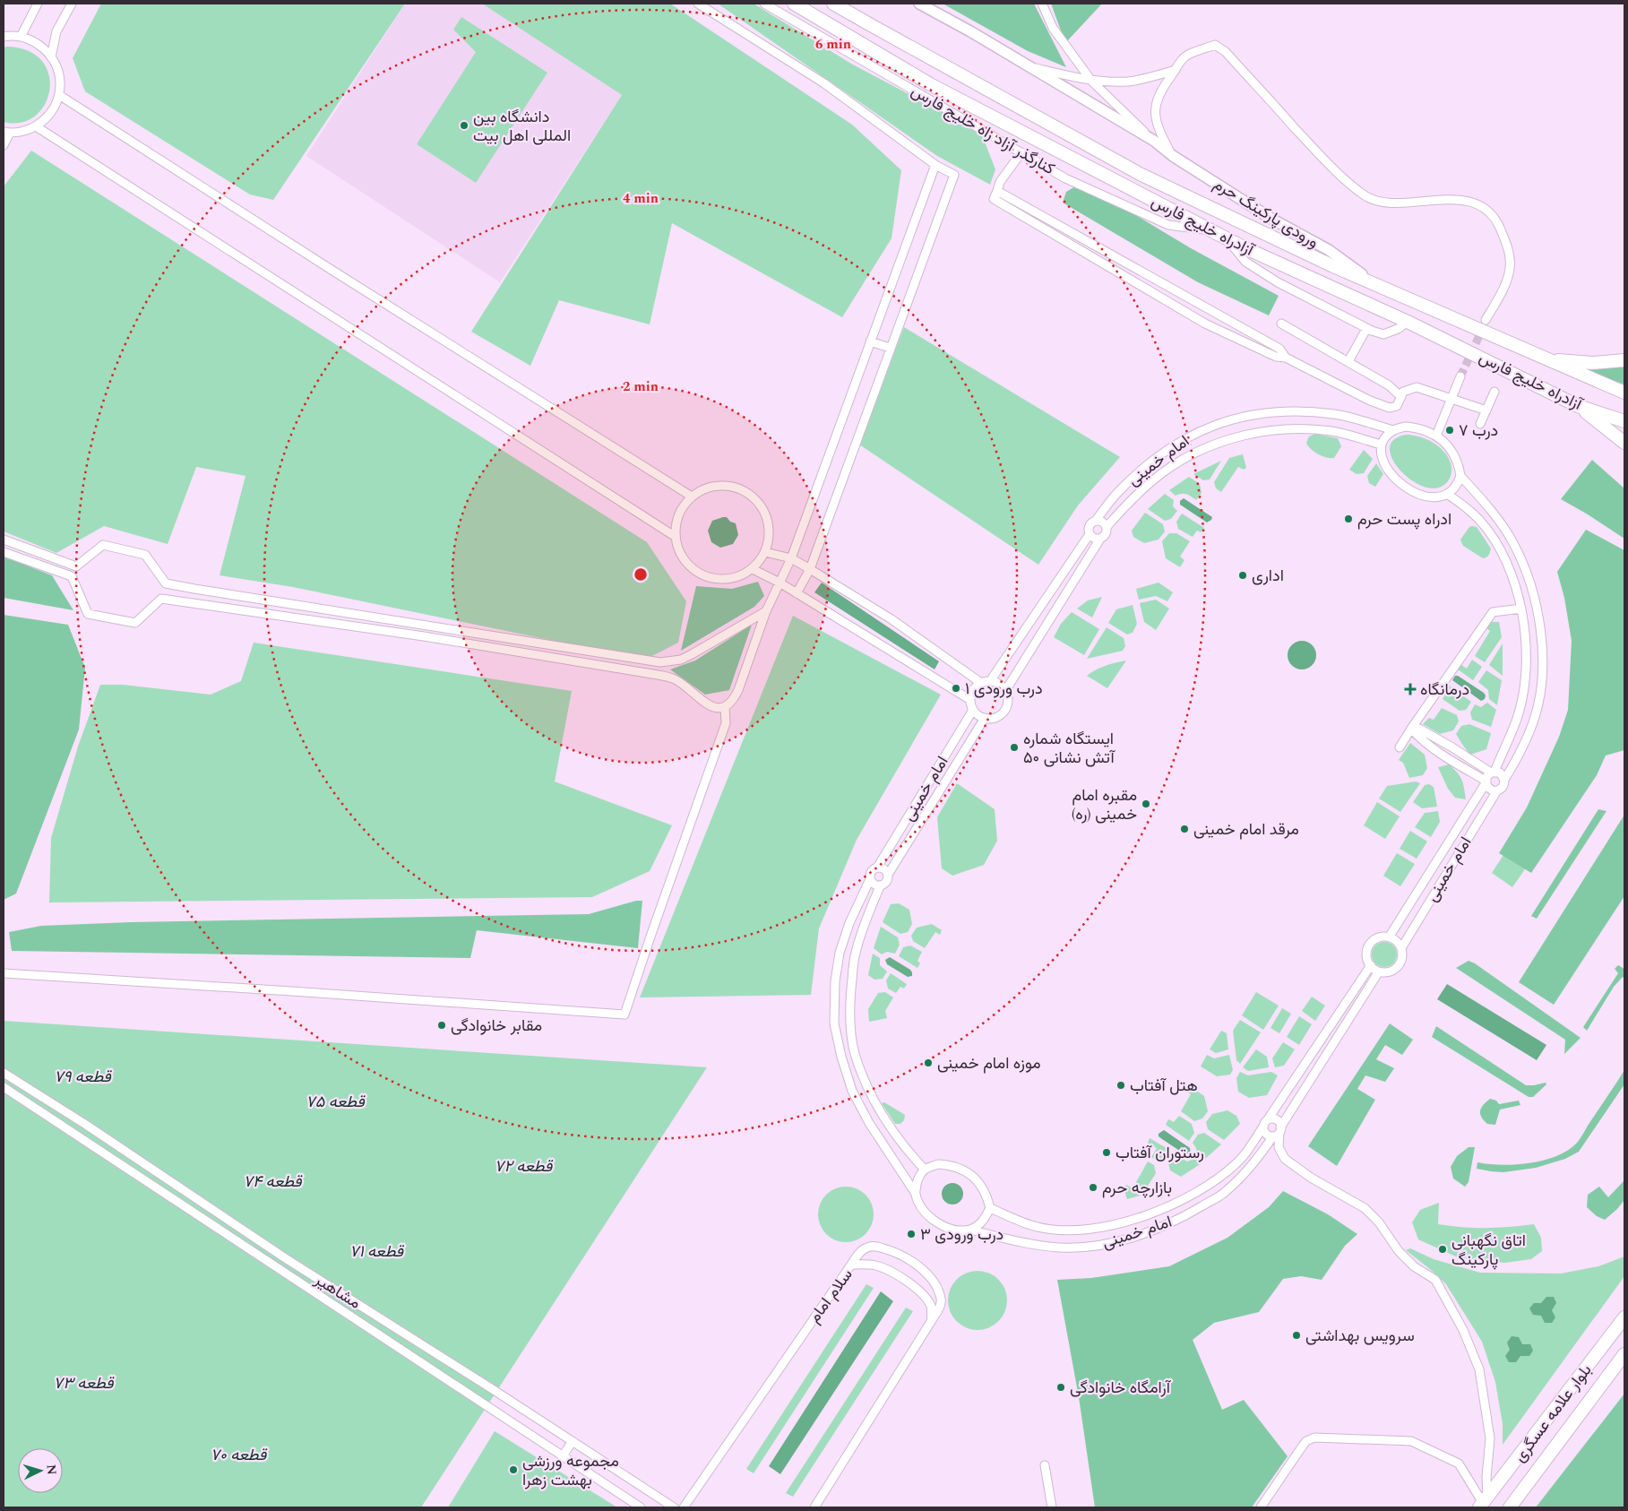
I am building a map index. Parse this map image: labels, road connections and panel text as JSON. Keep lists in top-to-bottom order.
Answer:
{
  "streets": {
    "highway": ["آزادراه خلیج فارس", "بلوار علامه عسگری"],
    "main road": ["ورودی پارکینگ حرم"],
    "street": [
      "کنارگذر آزاد راه خلیج فارس",
      "امام خمینی",
      "مشاهیر",
      "سلام امام"
    ]
  },
  "crossings": [
    ["کنارگذر آزاد راه خلیج فارس", "آزادراه خلیج فارس"],
    ["ورودی پارکینگ حرم", "آزادراه خلیج فارس"]
  ],
  "parks": [
    "قطعه ۷۹",
    "قطعه ۷۵",
    "قطعه ۷۲",
    "قطعه ۷۴",
    "قطعه ۷۱",
    "قطعه ۷۳",
    "قطعه ۷۰"
  ],
  "places": {
    "other": [
      "دانشگاه بین المللی اهل بیت",
      "درب ۷",
      "ادراه پست حرم",
      "اداری",
      "درب ورودی ۱",
      "ایستگاه شماره ۵۰ آتش نشانی",
      "مقبره امام خمینی (ره)",
      "مرقد امام خمینی",
      "مقابر خانوادگی",
      "موزه امام خمینی",
      "هتل آفتاب",
      "رستوران آفتاب",
      "بازارچه حرم",
      "درب ورودی ۳",
      "اتاق نگهبانی پارکینگ",
      "سرویس بهداشتی",
      "آرامگاه خانوادگی",
      "مجموعه ورزشی بهشت زهرا"
    ],
    "health": ["درمانگاه"]
  },
  "north": "right",
  "rings": ["6 min", "4 min", "2 min"]
}
